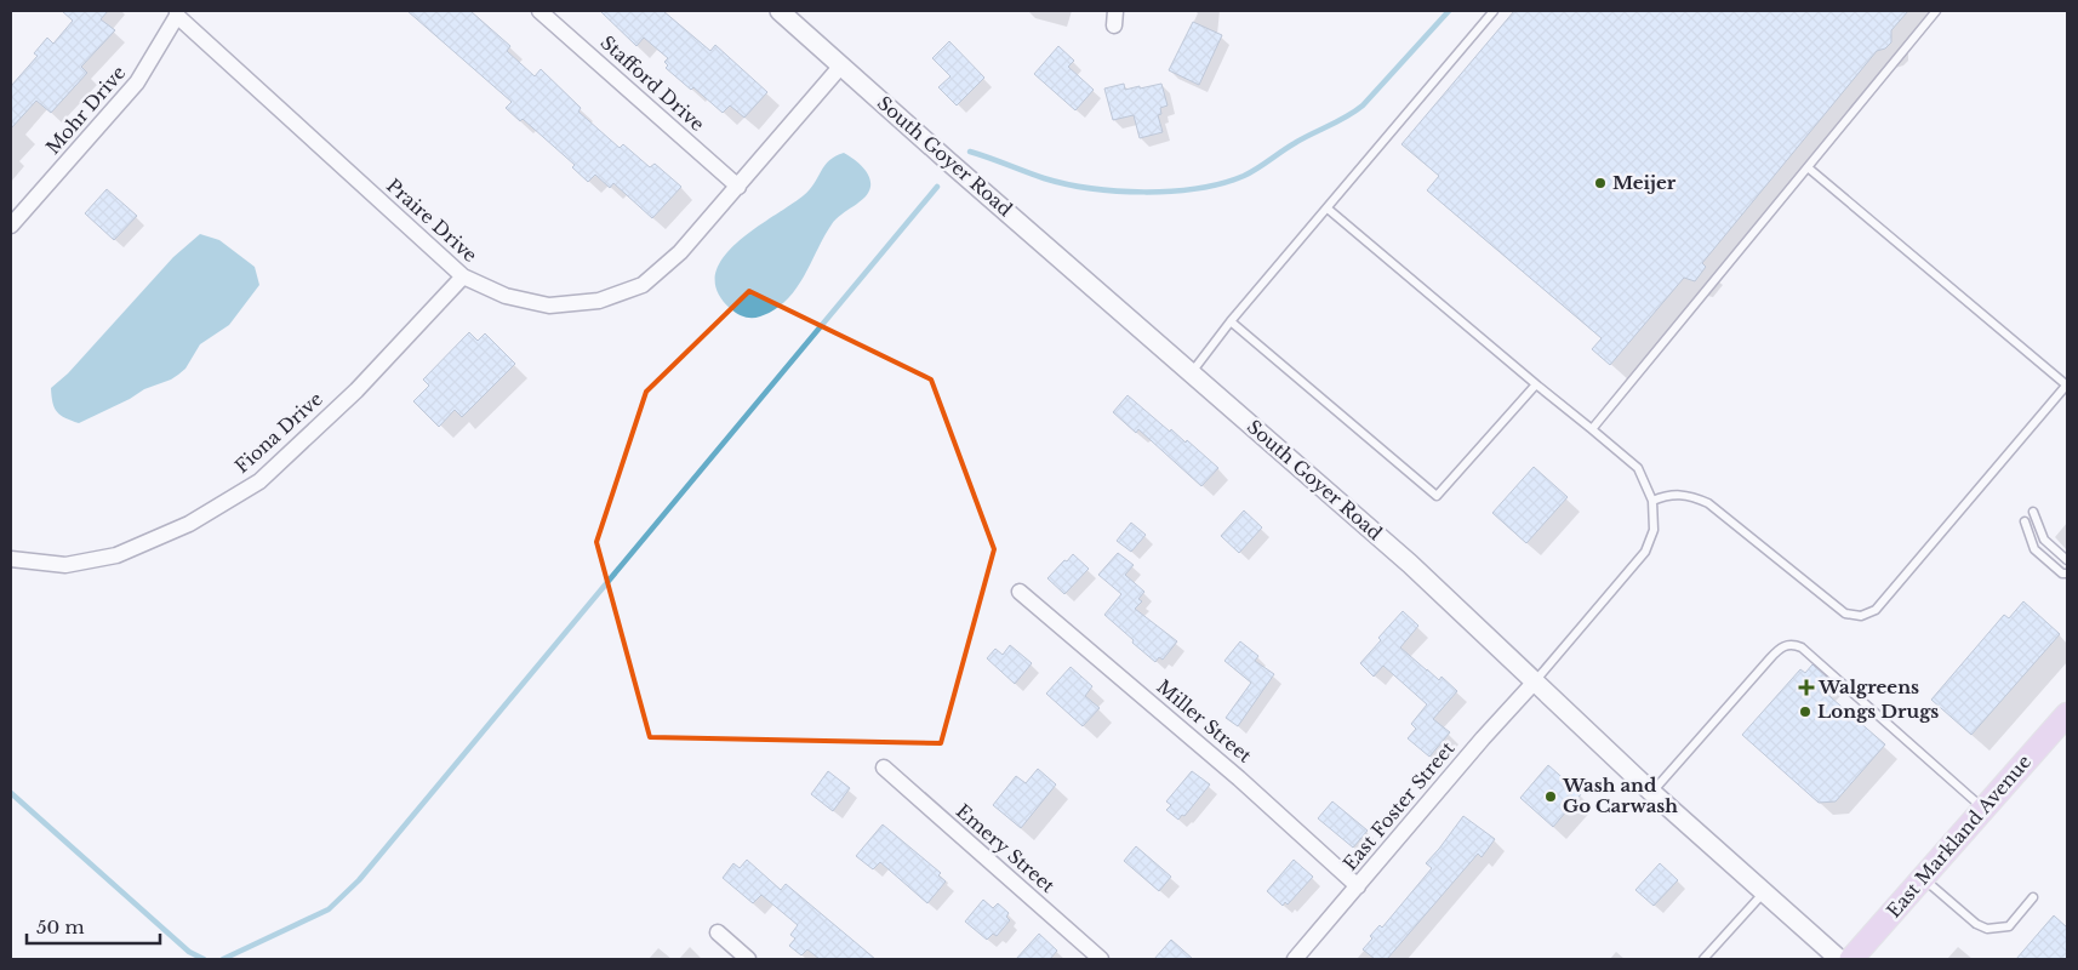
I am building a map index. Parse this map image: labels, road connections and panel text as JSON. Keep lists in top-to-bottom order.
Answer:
{
  "streets": {
    "main road": ["East Markland Avenue"],
    "street": [
      "Stafford Drive",
      "Mohr Drive",
      "South Goyer Road",
      "Praire Drive",
      "Fiona Drive",
      "Miller Street",
      "East Foster Street",
      "Emery Street"
    ]
  },
  "crossings": [
    ["Stafford Drive", "Praire Drive"],
    ["Mohr Drive", "Praire Drive"],
    ["South Goyer Road", "Praire Drive"],
    ["South Goyer Road", "East Foster Street"],
    ["Praire Drive", "Fiona Drive"],
    ["Miller Street", "East Foster Street"]
  ],
  "places": {
    "other": ["Meijer", "Longs Drugs", "Wash and Go Carwash"],
    "health": ["Walgreens"]
  },
  "scale_bar": "50 m"
}
